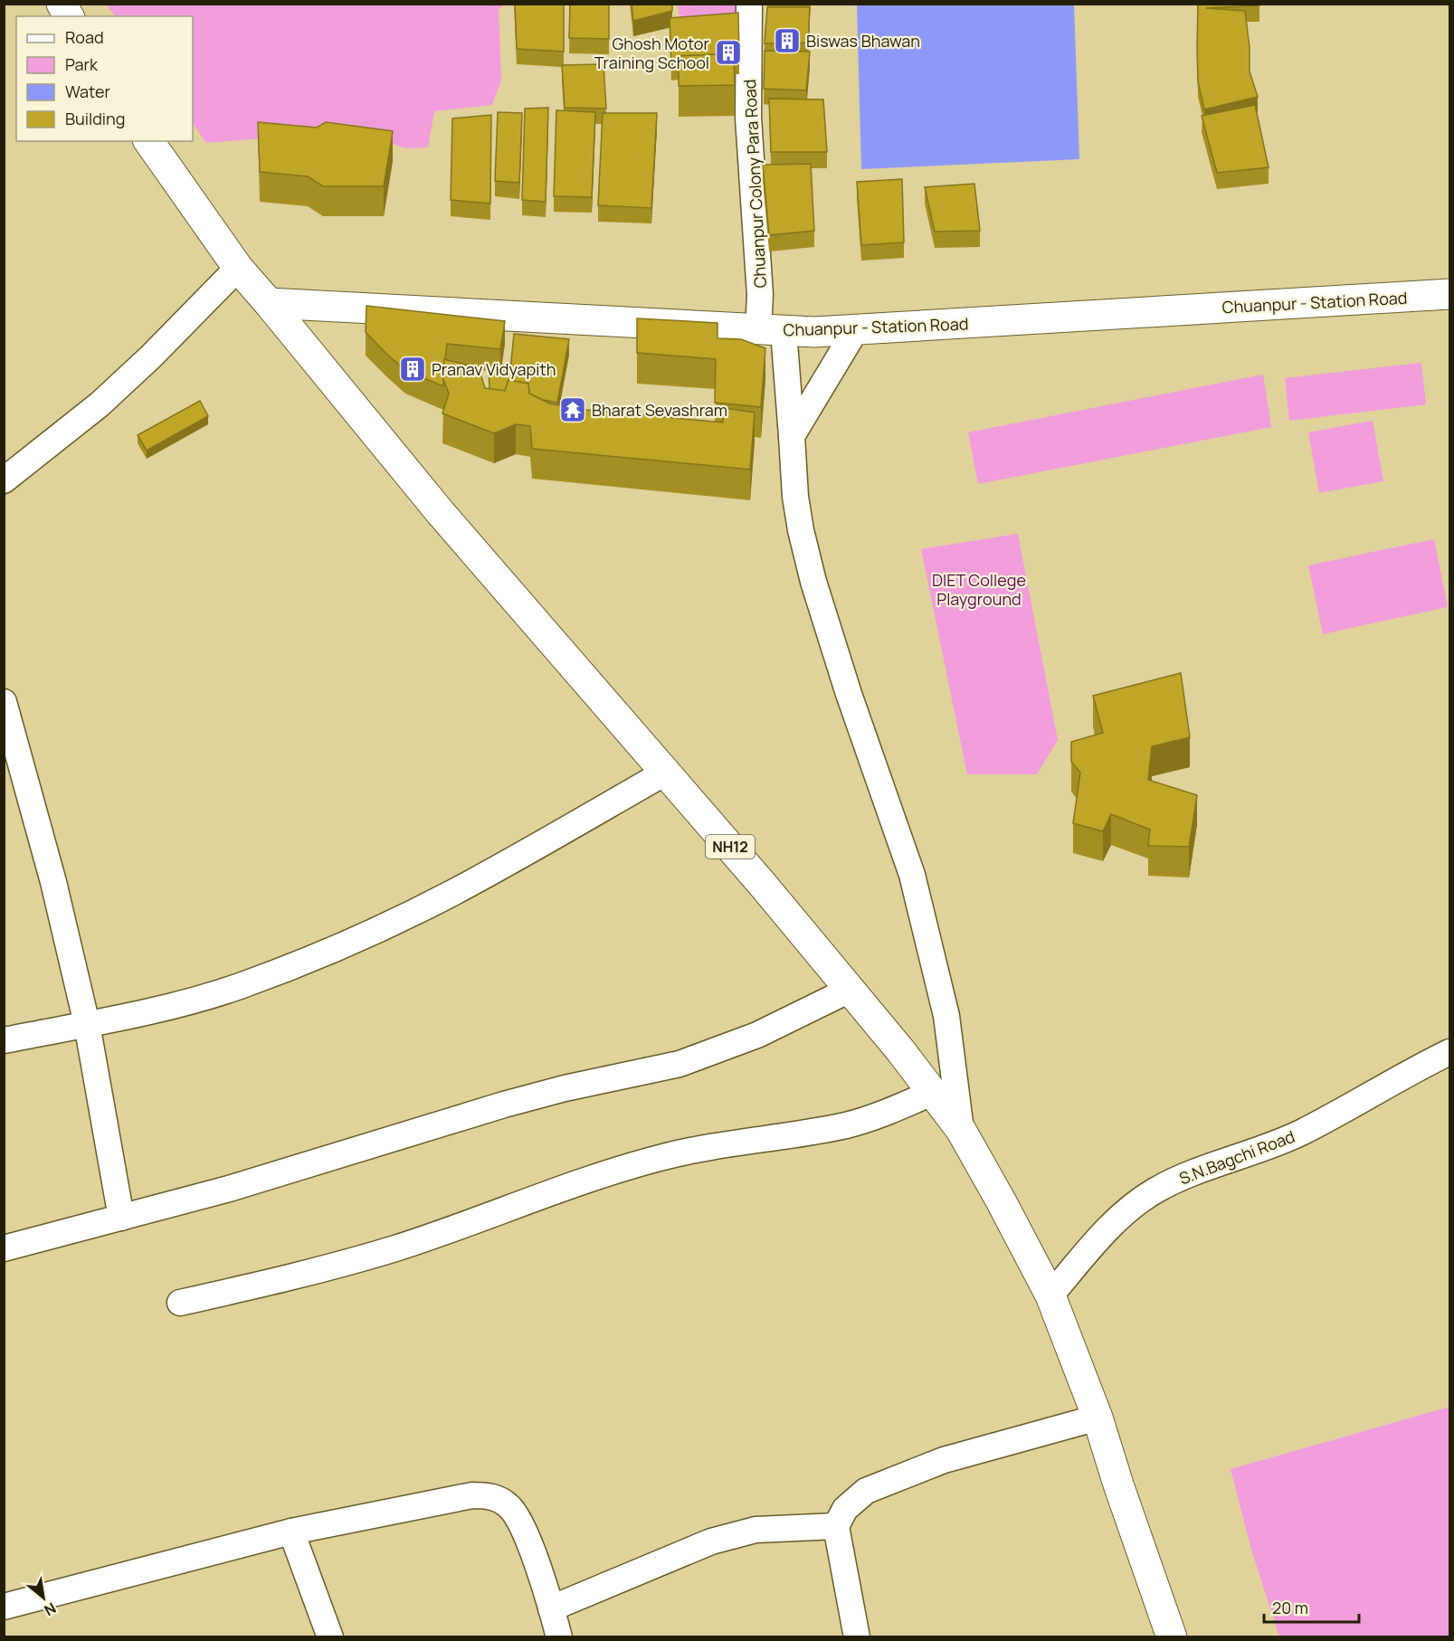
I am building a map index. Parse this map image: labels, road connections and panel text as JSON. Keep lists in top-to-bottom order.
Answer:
{
  "streets": {
    "main road": ["Chuanpur - Station Road", "NH12"],
    "street": ["Chuanpur Colony Para Road", "S.N.Bagchi Road"]
  },
  "crossings": [
    ["Chuanpur Colony Para Road", "Chuanpur - Station Road"],
    ["Chuanpur Colony Para Road", "NH12"],
    ["Chuanpur - Station Road", "NH12"],
    ["NH12", "S.N.Bagchi Road"]
  ],
  "parks": ["DIET College Playground"],
  "places": {
    "building": ["Biswas Bhawan", "Ghosh Motor Training School", "Pranav Vidyapith"],
    "temple": ["Bharat Sevashram"]
  },
  "legend": [
    "Road",
    "Park",
    "Water",
    "Building"
  ],
  "scale_bar": "20 m",
  "north": "bottom right"
}
